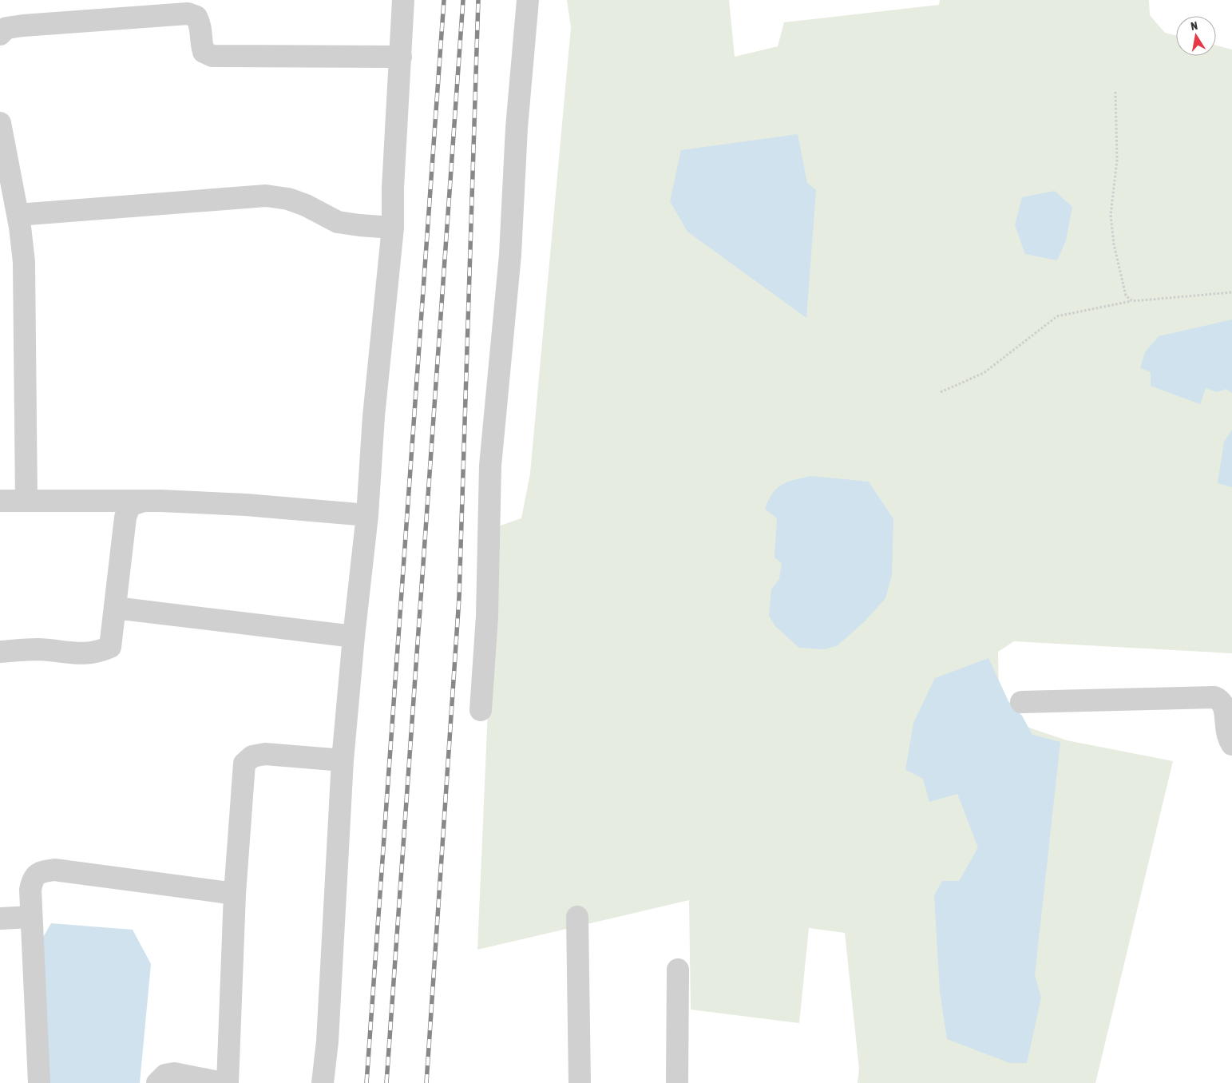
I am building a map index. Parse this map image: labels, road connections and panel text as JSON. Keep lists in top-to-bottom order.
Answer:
{
  "north": "top"
}
